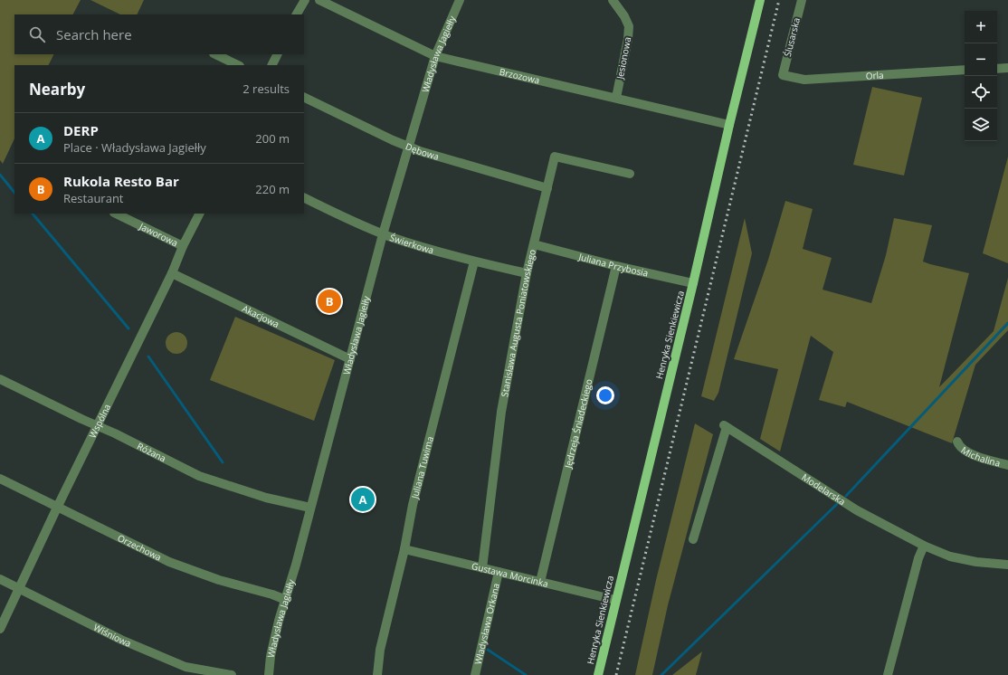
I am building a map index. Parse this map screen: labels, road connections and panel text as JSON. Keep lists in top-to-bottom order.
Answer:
{
  "streets": {
    "main road": ["Henryka Sienkiewicza"],
    "street": [
      "Ślusarska",
      "Władysława Jagiełły",
      "Jesionowa",
      "Brzozowa",
      "Orla",
      "Dębowa",
      "Jaworowa",
      "Świerkowa",
      "Juliana Przybosia",
      "Akacjowa",
      "Stanisława Augusta Poniatowskiego",
      "Wspólna",
      "Jędrzeja Śniadeckiego",
      "Różana",
      "Michalina",
      "Juliana Tuwima",
      "Modelarska",
      "Orzechowa",
      "Gustawa Morcinka",
      "Władysława Orkana",
      "Wiśniowa"
    ]
  },
  "crossings": [
    ["Ślusarska", "Orla"],
    ["Władysława Jagiełły", "Brzozowa"],
    ["Władysława Jagiełły", "Dębowa"],
    ["Władysława Jagiełły", "Świerkowa"],
    ["Władysława Jagiełły", "Akacjowa"],
    ["Władysława Jagiełły", "Różana"],
    ["Władysława Jagiełły", "Orzechowa"],
    ["Jesionowa", "Brzozowa"],
    ["Brzozowa", "Henryka Sienkiewicza"],
    ["Dębowa", "Stanisława Augusta Poniatowskiego"],
    ["Jaworowa", "Wspólna"],
    ["Świerkowa", "Stanisława Augusta Poniatowskiego"],
    ["Świerkowa", "Juliana Tuwima"],
    ["Juliana Przybosia", "Stanisława Augusta Poniatowskiego"],
    ["Juliana Przybosia", "Henryka Sienkiewicza"],
    ["Juliana Przybosia", "Jędrzeja Śniadeckiego"],
    ["Akacjowa", "Wspólna"],
    ["Stanisława Augusta Poniatowskiego", "Gustawa Morcinka"],
    ["Henryka Sienkiewicza", "Gustawa Morcinka"],
    ["Wspólna", "Różana"],
    ["Wspólna", "Orzechowa"],
    ["Wspólna", "Wiśniowa"],
    ["Jędrzeja Śniadeckiego", "Gustawa Morcinka"],
    ["Juliana Tuwima", "Gustawa Morcinka"],
    ["Gustawa Morcinka", "Władysława Orkana"]
  ],
  "page": {
    "map_buttons": ["+", "−"],
    "search": "Search here",
    "heading": ["Nearby", "2 results"],
    "list": [
      {
        "mark": "A",
        "name": "DERP",
        "note": "Place · Władysława Jagiełły",
        "value": "200 m"
      },
      {
        "mark": "B",
        "name": "Rukola Resto Bar",
        "note": "Restaurant",
        "value": "220 m"
      }
    ],
    "pins": ["B", "A"]
  }
}
